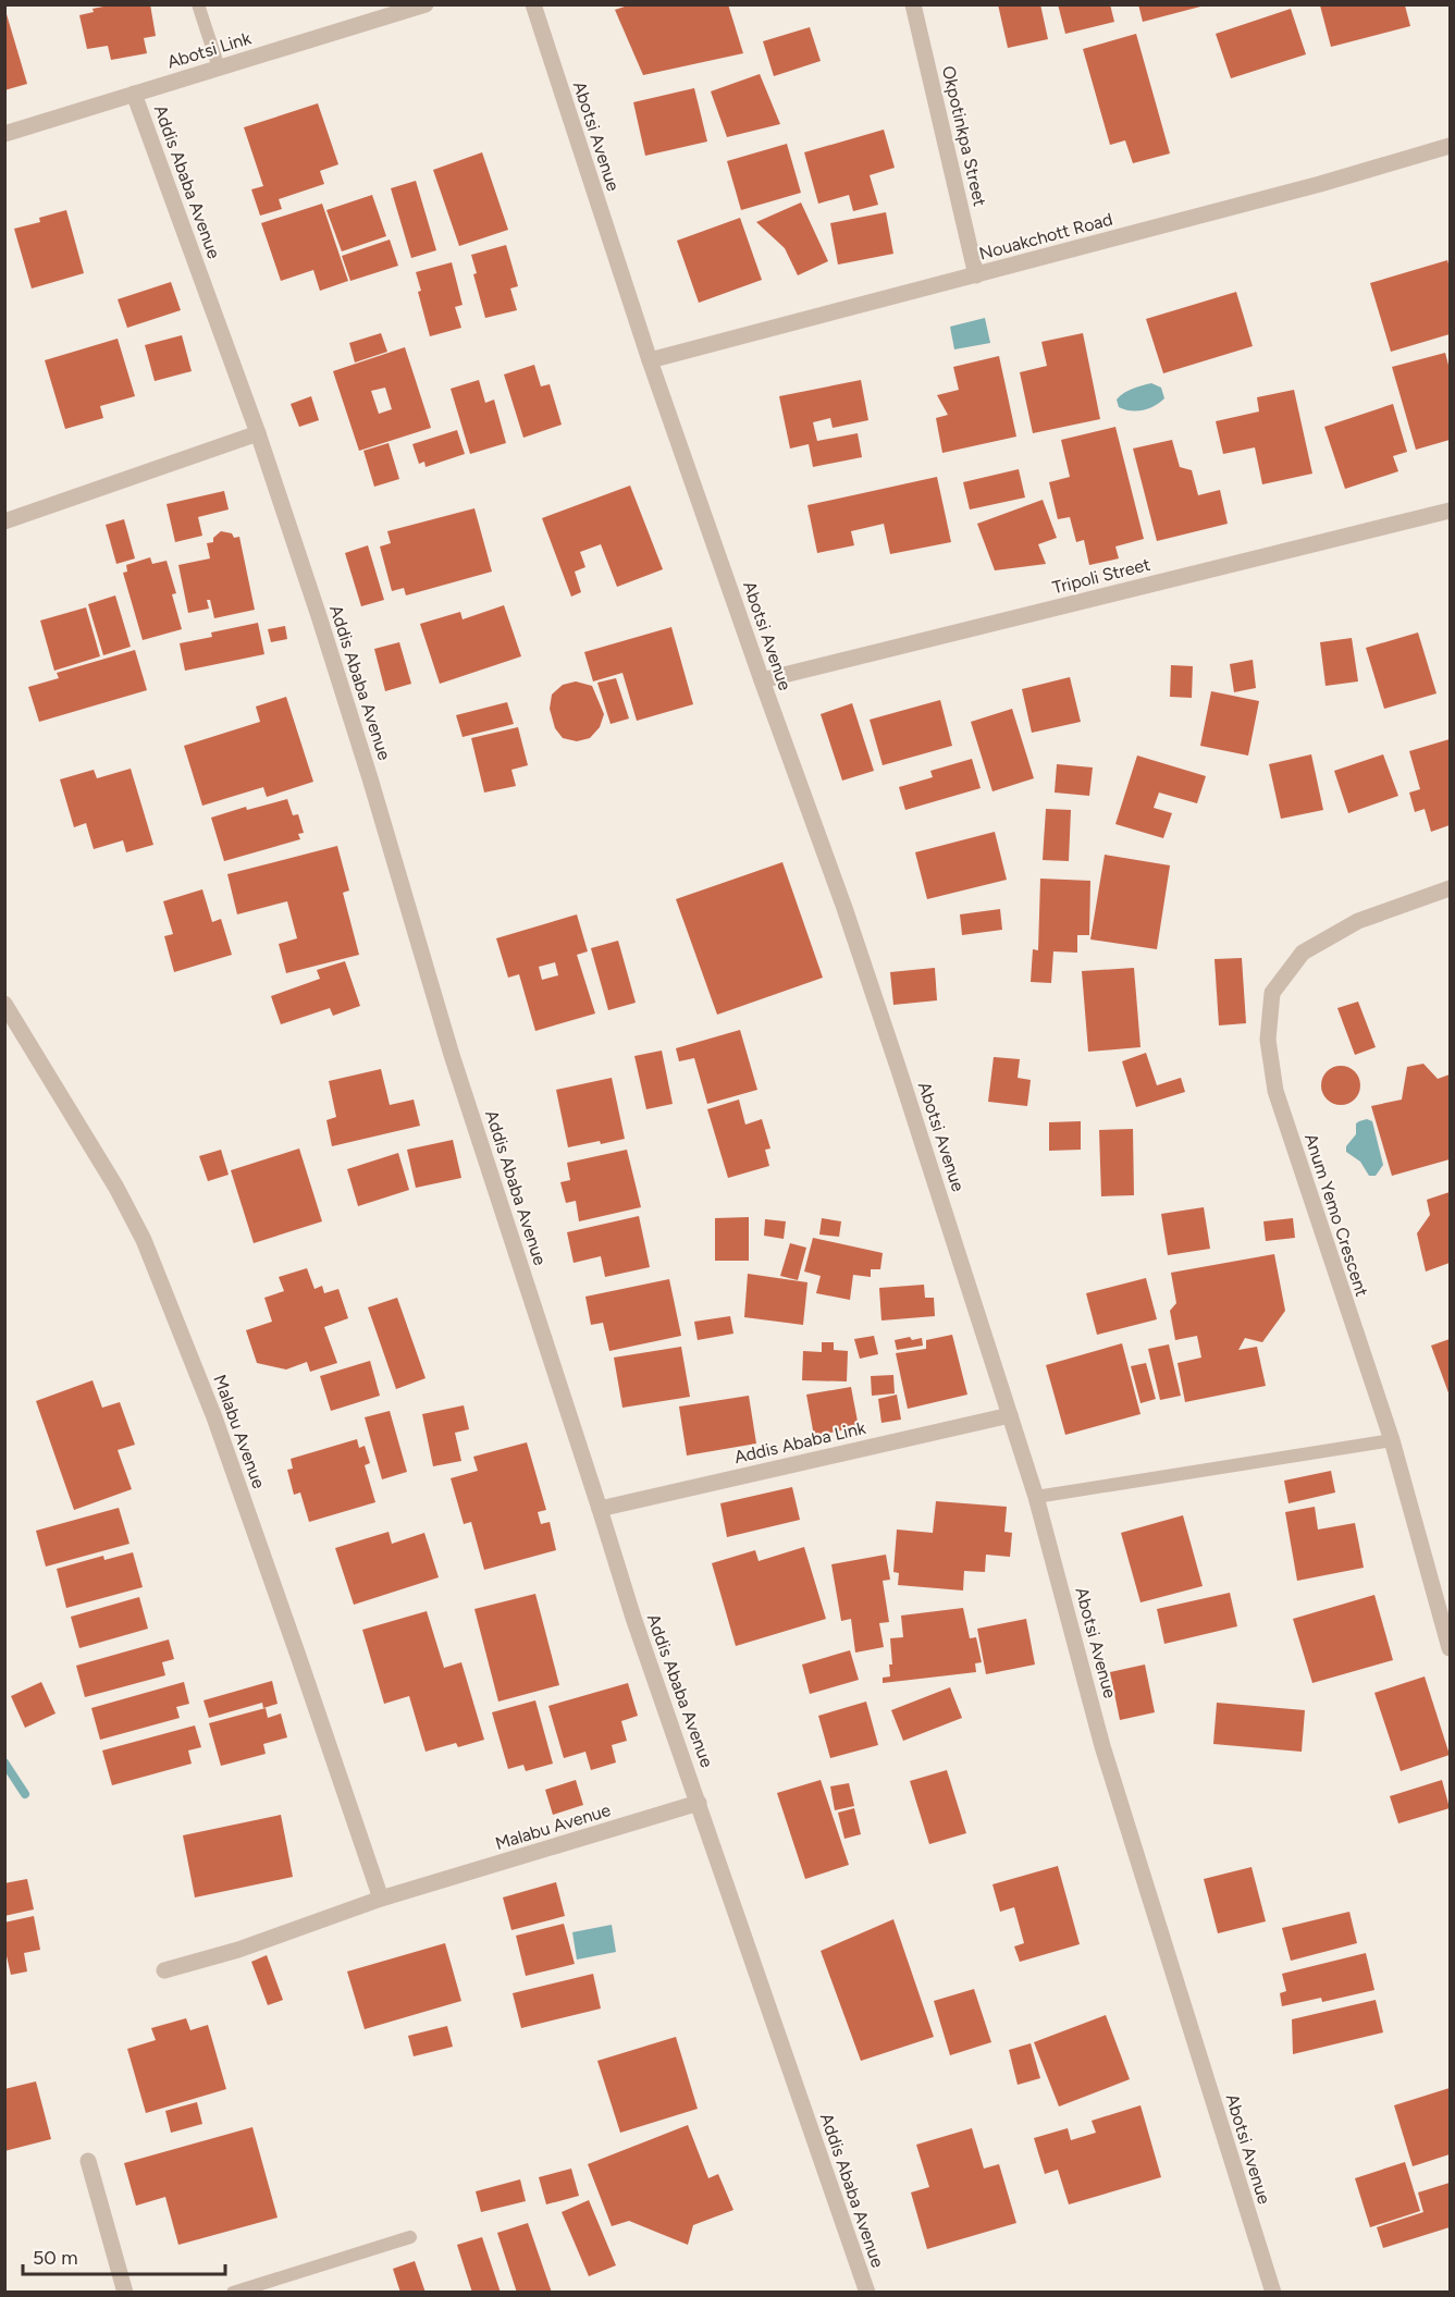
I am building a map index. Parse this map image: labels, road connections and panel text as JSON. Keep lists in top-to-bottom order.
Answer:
{
  "streets": {
    "street": [
      "Abotsi Link",
      "Abotsi Avenue",
      "Okpotinkpa Street",
      "Addis Ababa Avenue",
      "Nouakchott Road",
      "Tripoli Street",
      "Anum Yemo Crescent",
      "Malabu Avenue",
      "Addis Ababa Link"
    ]
  },
  "crossings": [
    ["Abotsi Link", "Addis Ababa Avenue"],
    ["Abotsi Avenue", "Nouakchott Road"],
    ["Abotsi Avenue", "Tripoli Street"],
    ["Abotsi Avenue", "Addis Ababa Link"],
    ["Okpotinkpa Street", "Nouakchott Road"],
    ["Addis Ababa Avenue", "Malabu Avenue"],
    ["Addis Ababa Avenue", "Addis Ababa Link"]
  ],
  "scale_bar": "50 m"
}
